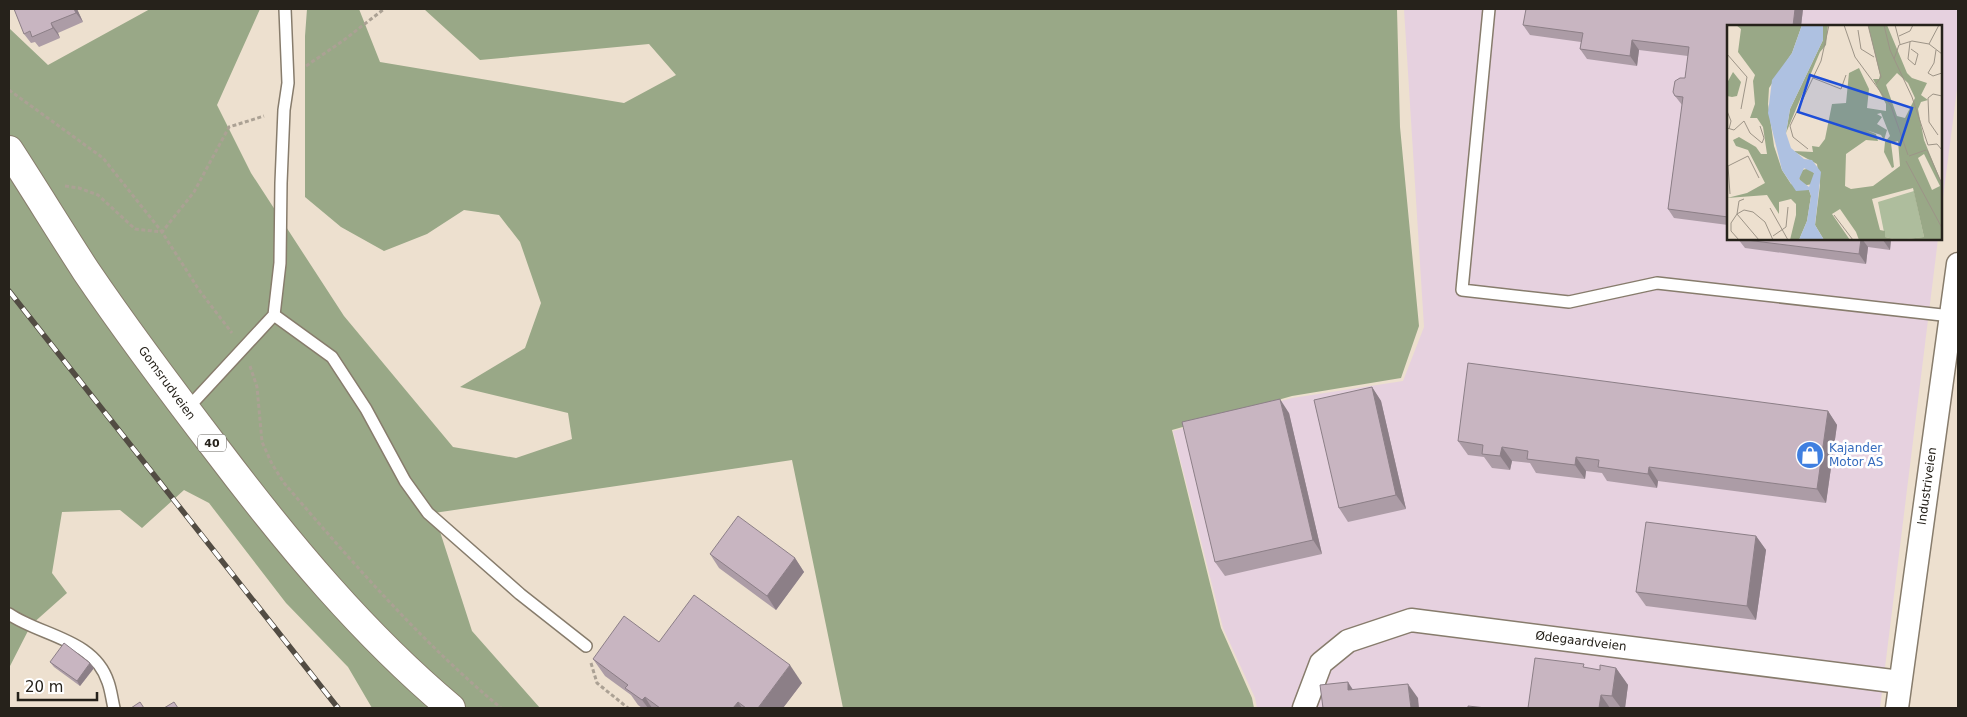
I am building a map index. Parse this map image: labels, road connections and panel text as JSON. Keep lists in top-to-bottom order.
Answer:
{
  "streets": {
    "main road": ["Gomsrudveien", "40"],
    "street": ["Industriveien", "Ødegaardveien"]
  },
  "crossings": [
    ["Industriveien", "Ødegaardveien"]
  ],
  "places": {
    "shop": ["Kajander Motor AS"]
  },
  "scale_bar": "20 m"
}
